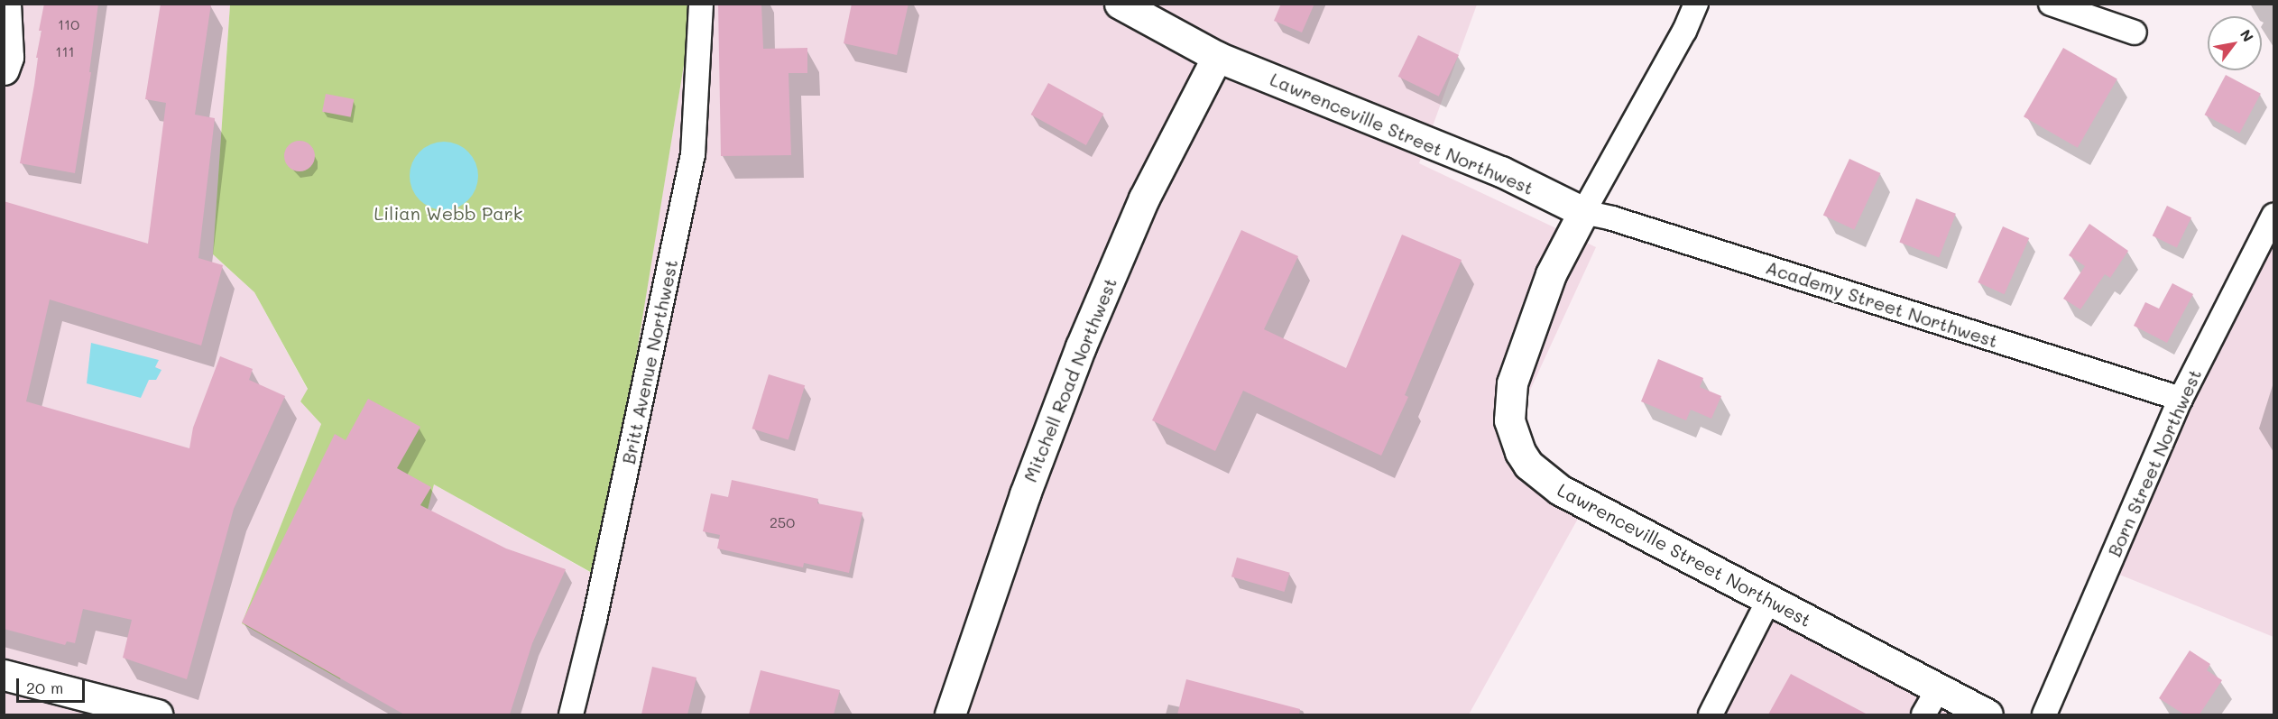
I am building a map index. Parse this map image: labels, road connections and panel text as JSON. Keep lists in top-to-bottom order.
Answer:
{
  "streets": {
    "street": [
      "Lawrenceville Street Northwest",
      "Academy Street Northwest",
      "Britt Avenue Northwest",
      "Mitchell Road Northwest",
      "Born Street Northwest"
    ]
  },
  "crossings": [
    ["Lawrenceville Street Northwest", "Academy Street Northwest"],
    ["Lawrenceville Street Northwest", "Mitchell Road Northwest"],
    ["Academy Street Northwest", "Born Street Northwest"]
  ],
  "parks": ["Lilian Webb Park"],
  "house_numbers": ["110", "111", "250"],
  "scale_bar": "20 m",
  "north": "top right"
}
